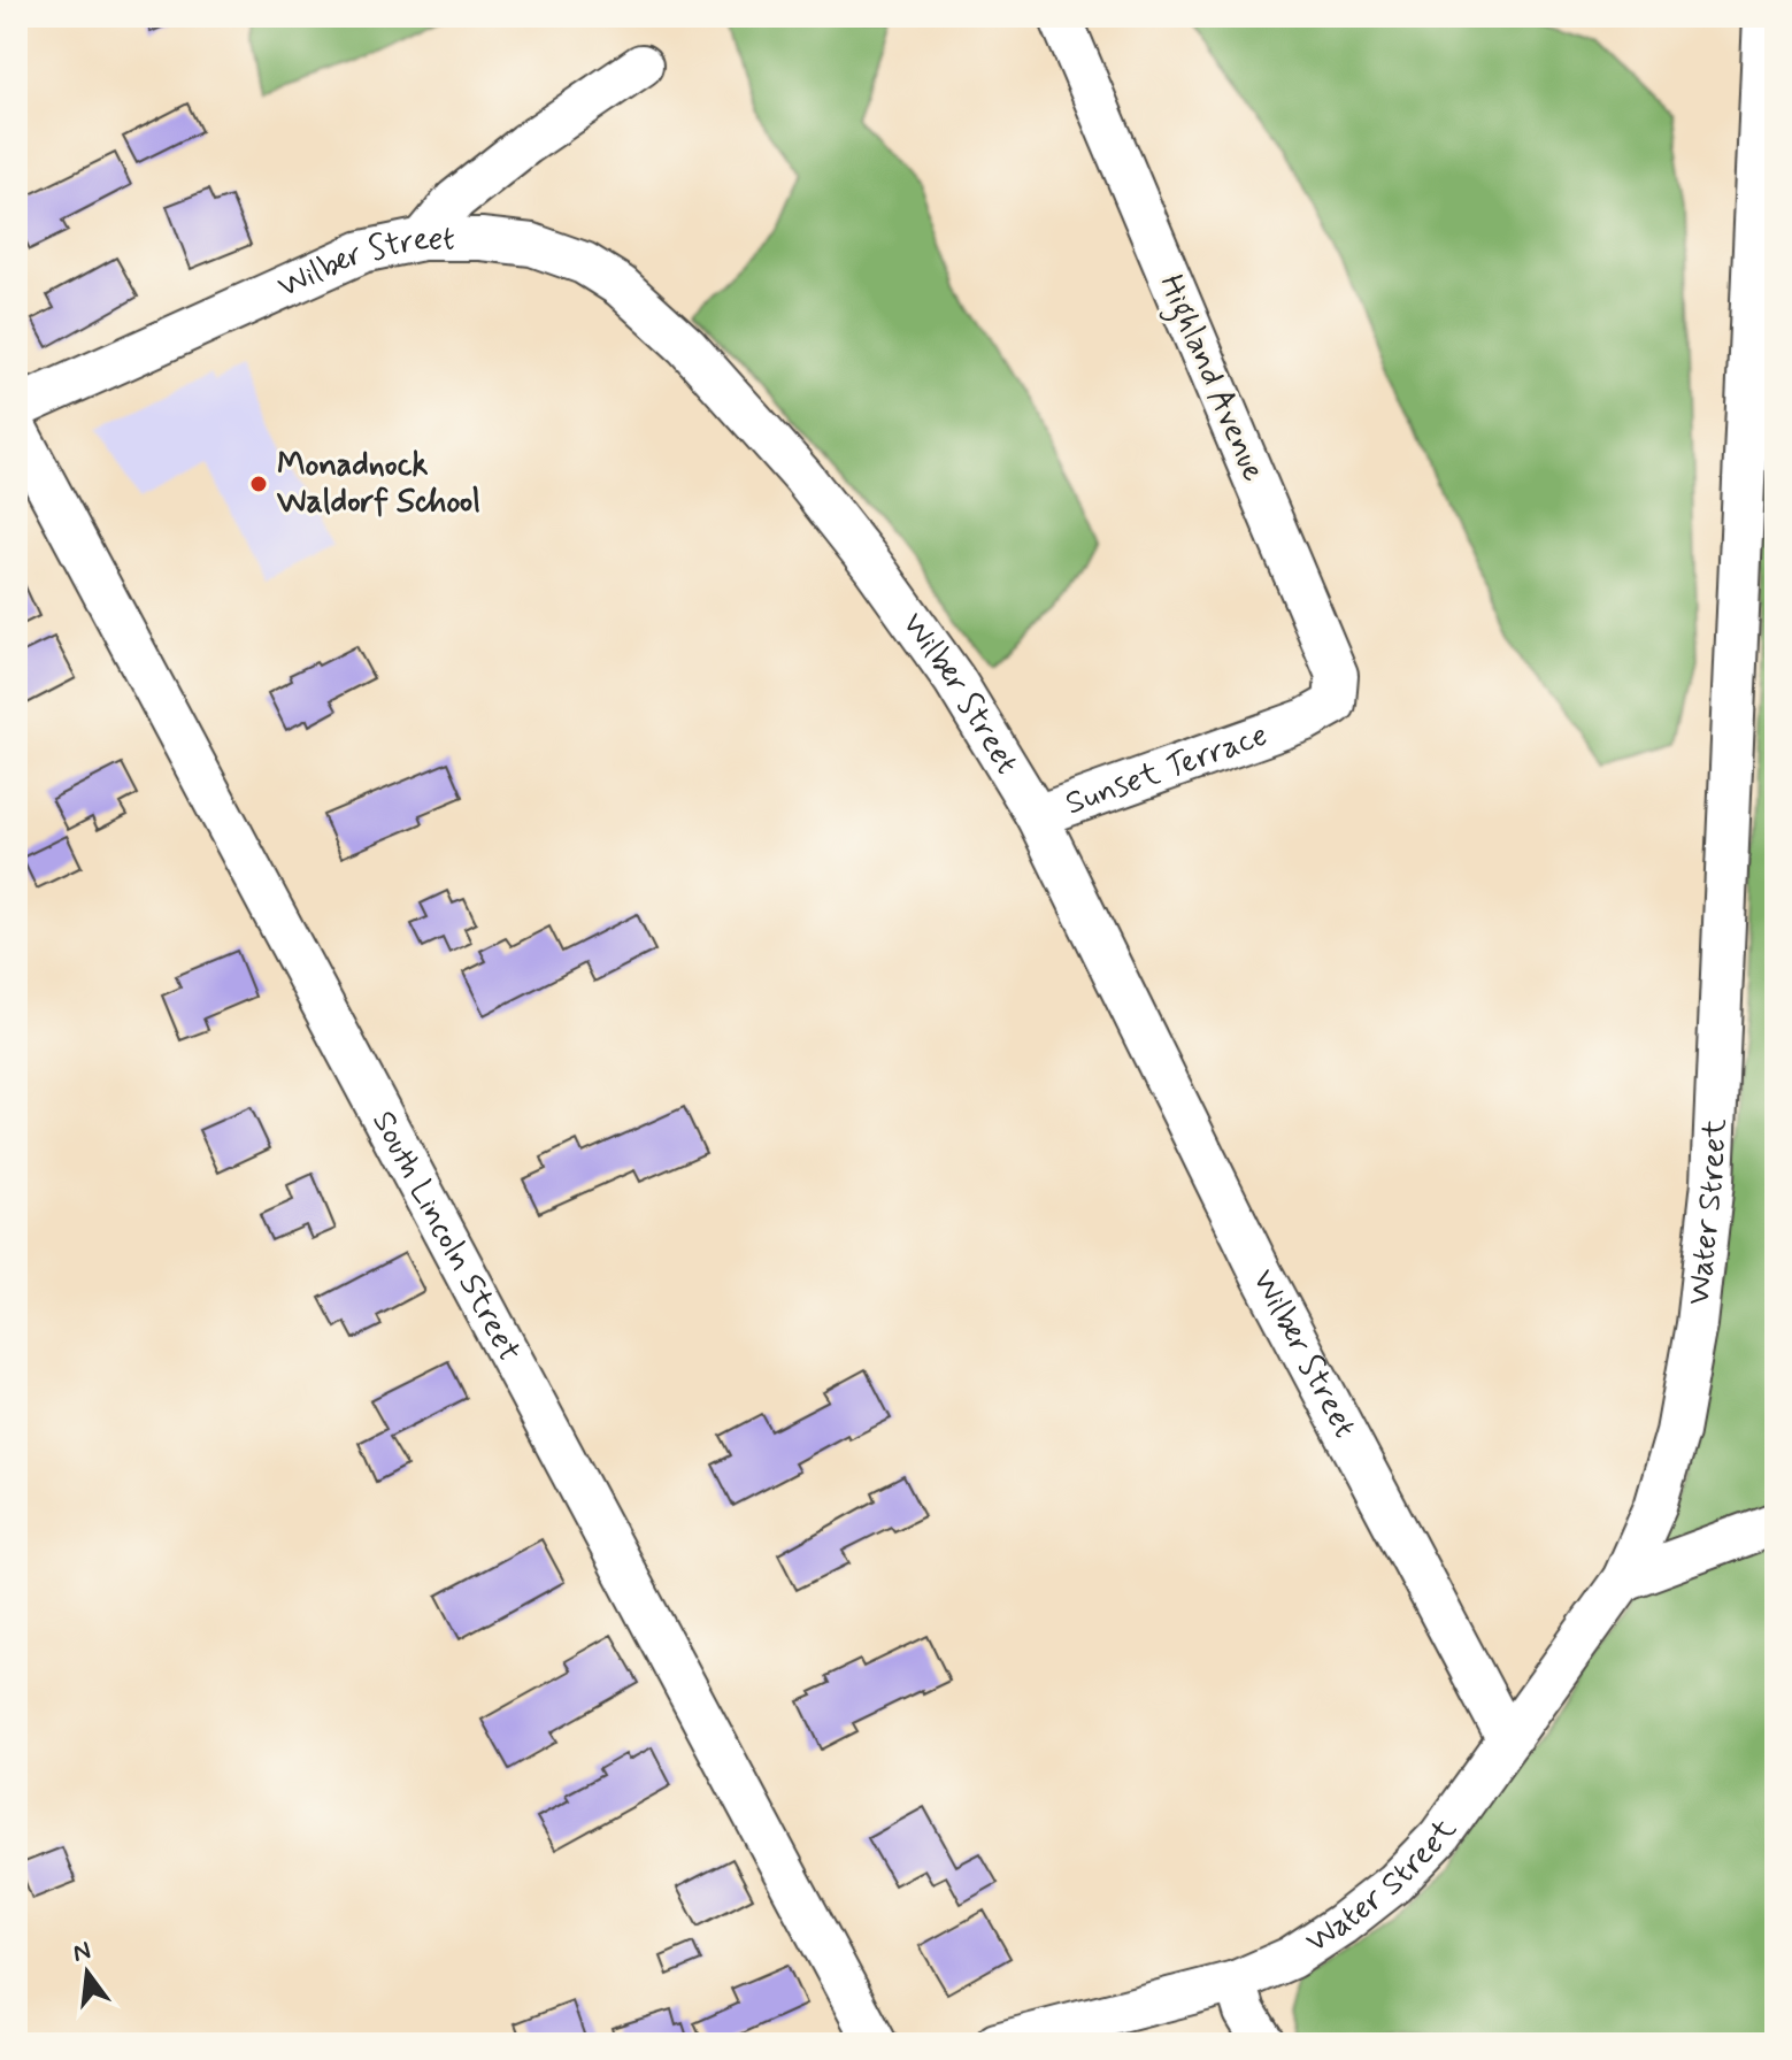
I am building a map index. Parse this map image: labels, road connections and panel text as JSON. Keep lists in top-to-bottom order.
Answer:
{
  "streets": {
    "street": [
      "Wilber Street",
      "Highland Avenue",
      "Sunset Terrace",
      "Water Street",
      "South Lincoln Street"
    ]
  },
  "crossings": [
    ["Wilber Street", "Sunset Terrace"],
    ["Wilber Street", "Water Street"],
    ["Highland Avenue", "Sunset Terrace"]
  ],
  "places": ["Monadnock Waldorf School"],
  "north": "top"
}
